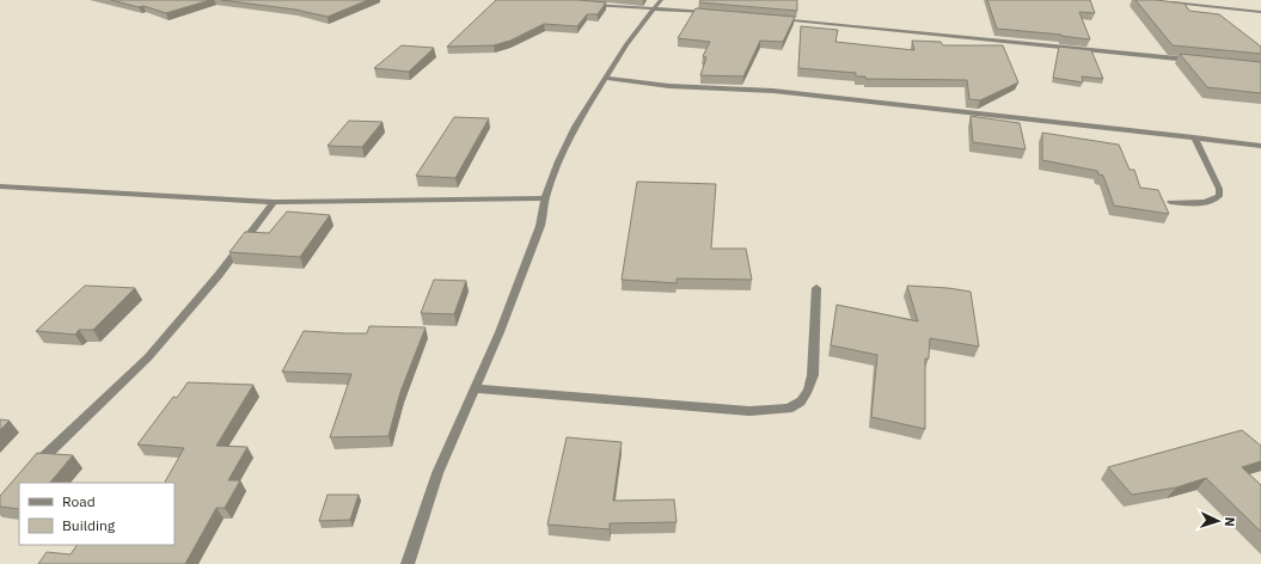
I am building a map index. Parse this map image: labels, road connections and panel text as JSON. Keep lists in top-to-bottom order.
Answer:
{
  "legend": ["Road", "Building"],
  "north": "right"
}
